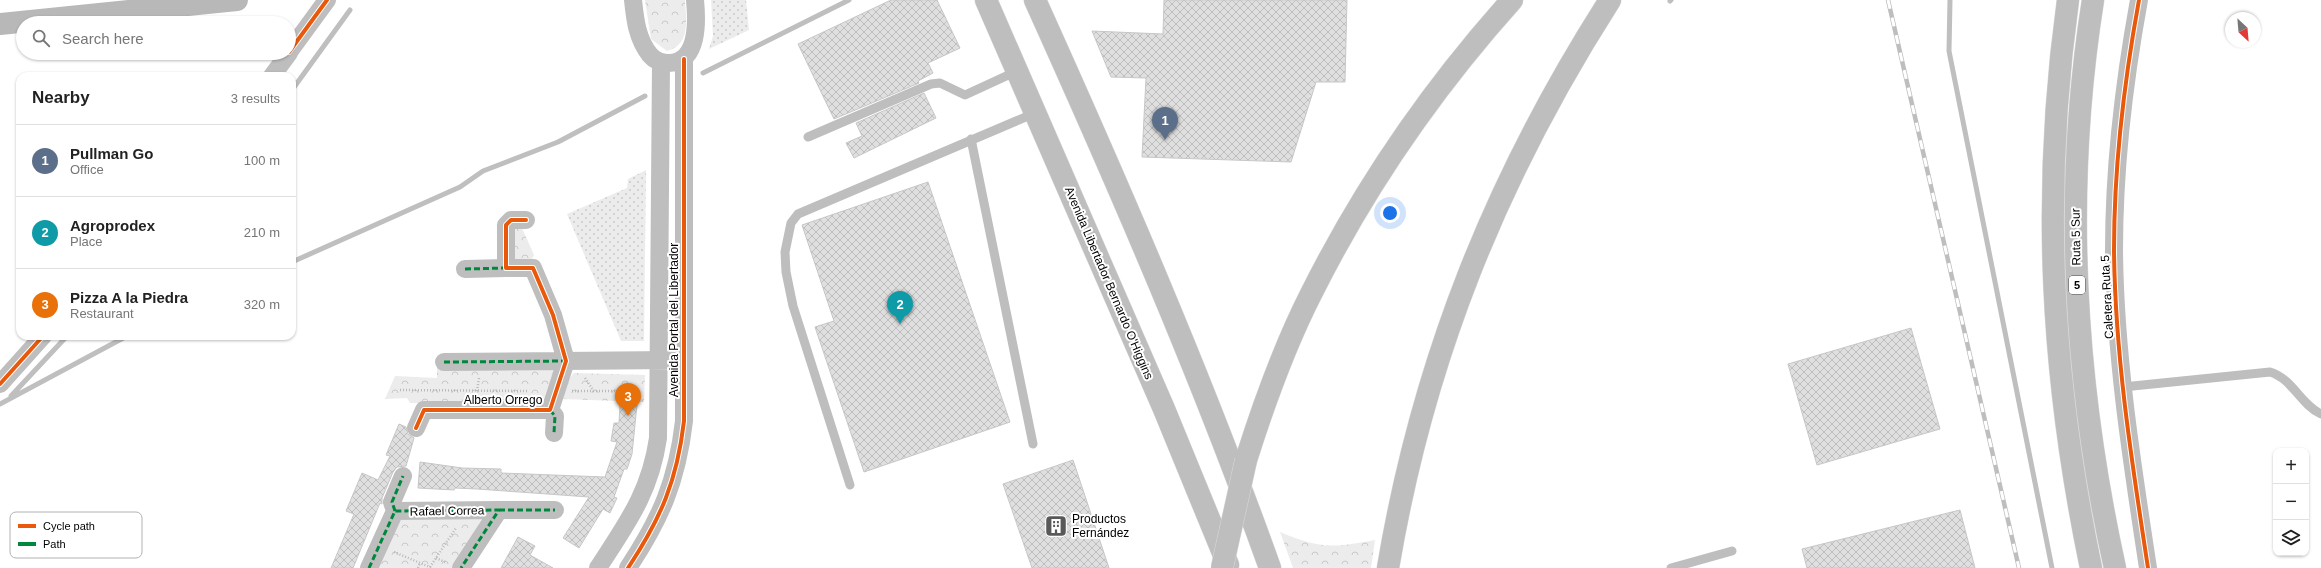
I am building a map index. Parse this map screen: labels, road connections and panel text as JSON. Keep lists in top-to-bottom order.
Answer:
{
  "streets": {
    "main road": ["Ruta 5 Sur", "Avenida Libertador Bernardo O'Higgins", "5"],
    "street": [
      "Caletera Ruta 5",
      "Avenida Portal del Libertador",
      "Alberto Orrego",
      "Rafael Correa"
    ]
  },
  "places": {
    "building": ["Productos Fernández"]
  },
  "legend": ["Cycle path", "Path"],
  "north": "bottom right",
  "page": {
    "search": "Search here",
    "heading": ["Nearby", "3 results"],
    "pins": ["1", "2", "3"],
    "list": [
      {
        "mark": "1",
        "name": "Pullman Go",
        "note": "Office",
        "value": "100 m"
      },
      {
        "mark": "2",
        "name": "Agroprodex",
        "note": "Place",
        "value": "210 m"
      },
      {
        "mark": "3",
        "name": "Pizza A la Piedra",
        "note": "Restaurant",
        "value": "320 m"
      }
    ],
    "map_buttons": ["+", "−"]
  }
}
